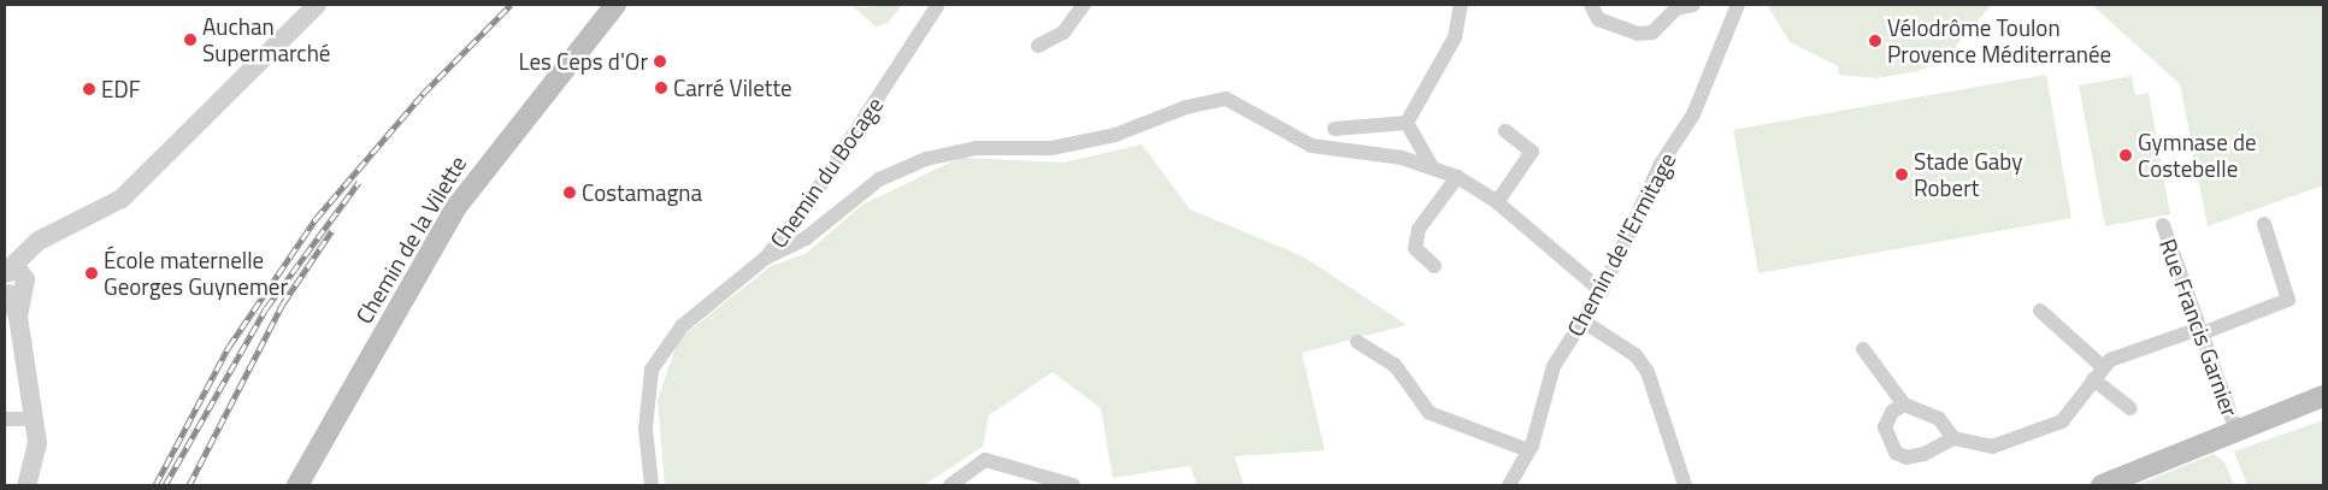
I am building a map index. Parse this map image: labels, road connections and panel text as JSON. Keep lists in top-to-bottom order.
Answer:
{
  "streets": {
    "main road": ["Chemin de la Vilette"],
    "street": ["Chemin du Bocage", "Chemin de l'Ermitage", "Rue Francis Garnier"]
  },
  "places": [
    "Auchan Supermarché",
    "Vélodrôme Toulon Provence Méditerranée",
    "Les Ceps d'Or",
    "Carré Vilette",
    "EDF",
    "Gymnase de Costebelle",
    "Stade Gaby Robert",
    "Costamagna",
    "École maternelle Georges Guynemer"
  ]
}
